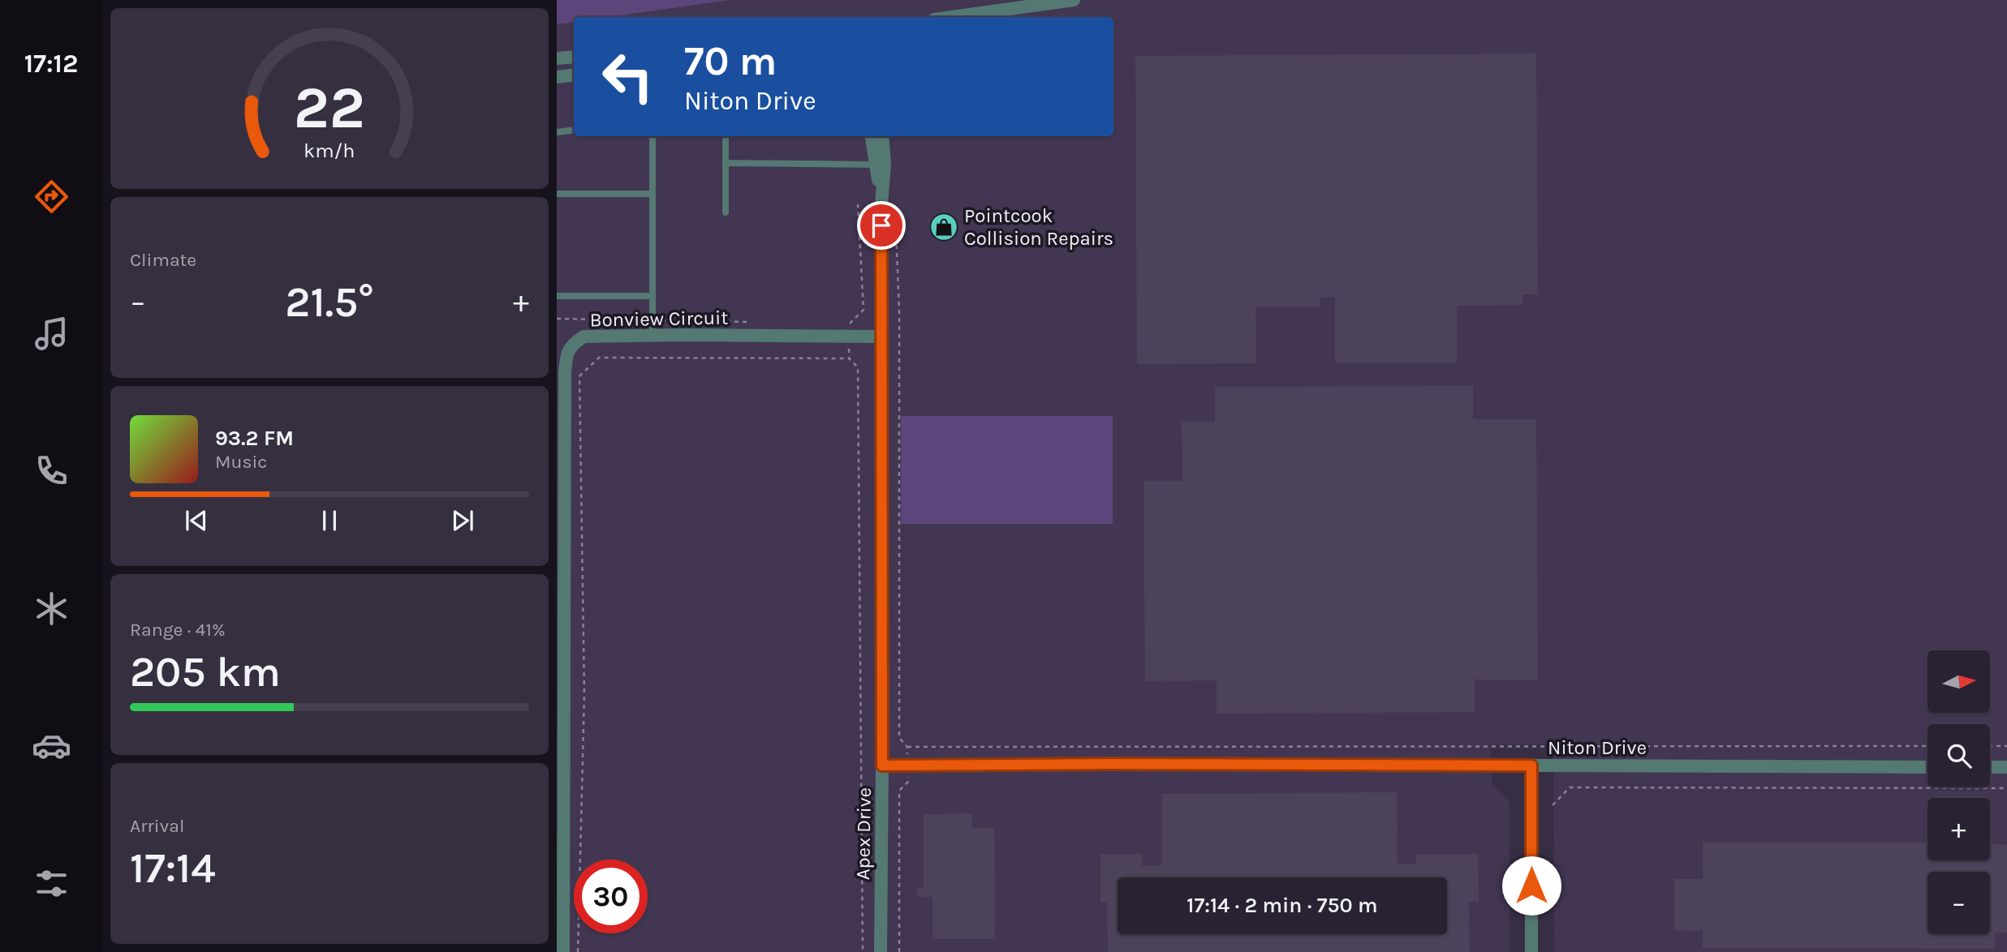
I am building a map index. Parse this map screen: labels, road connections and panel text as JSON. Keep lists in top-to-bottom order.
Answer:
{
  "streets": {
    "street": ["Bonview Circuit", "Niton Drive", "Apex Drive"]
  },
  "crossings": [
    ["Bonview Circuit", "Apex Drive"],
    ["Niton Drive", "Apex Drive"]
  ],
  "places": {
    "shop": ["Pointcook Collision Repairs"]
  },
  "north": "right",
  "page": {
    "tabs": "17:12",
    "turn": ["70 m", "Niton Drive"],
    "tile": [
      "Climate",
      ["Range · 41%", "205 km"],
      ["Arrival", "17:14"]
    ],
    "heat": ["−", "21.5°", "+"],
    "song": ["93.2 FM", "Music"],
    "map_buttons": ["+", "−"],
    "limit": "30",
    "trip": "17:14 · 2 min · 750 m",
    "gauge": ["22", "km/h"]
  }
}
